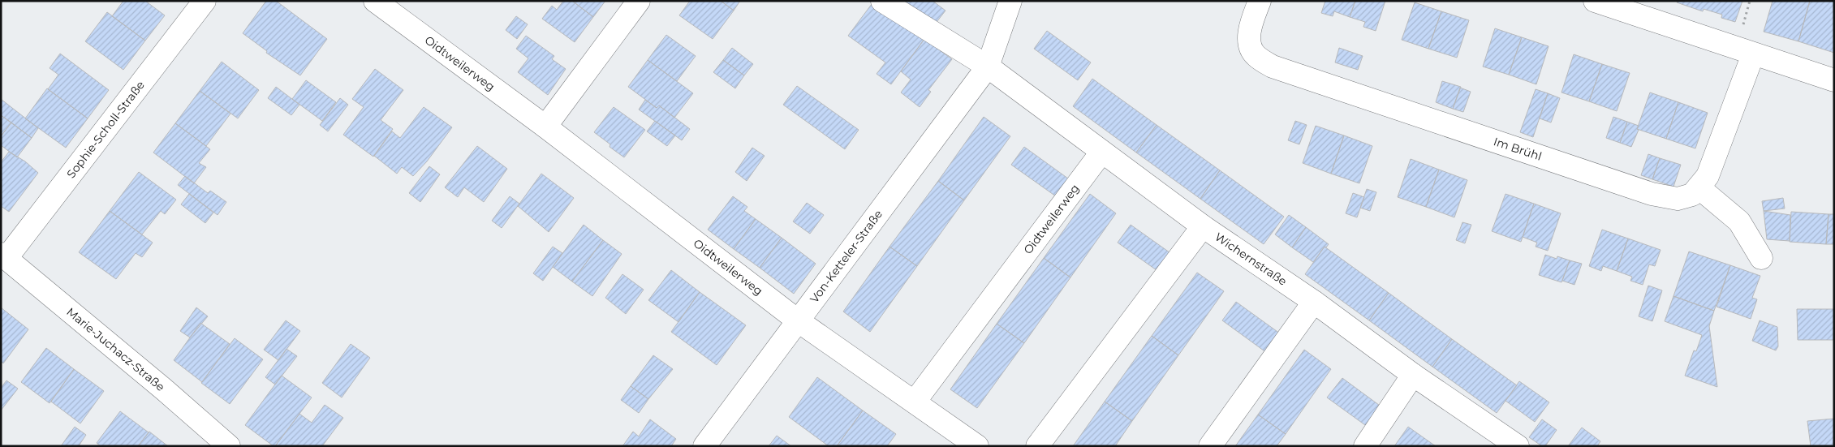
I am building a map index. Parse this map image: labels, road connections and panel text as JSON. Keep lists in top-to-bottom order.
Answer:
{
  "streets": {
    "street": [
      "Oidtweilerweg",
      "Sophie-Scholl-Straße",
      "Im Brühl",
      "Von-Ketteler-Straße",
      "Wichernstraße",
      "Marie-Juchacz-Straße"
    ]
  },
  "crossings": [
    ["Oidtweilerweg", "Von-Ketteler-Straße"],
    ["Oidtweilerweg", "Wichernstraße"],
    ["Sophie-Scholl-Straße", "Marie-Juchacz-Straße"],
    ["Von-Ketteler-Straße", "Wichernstraße"]
  ]
}
